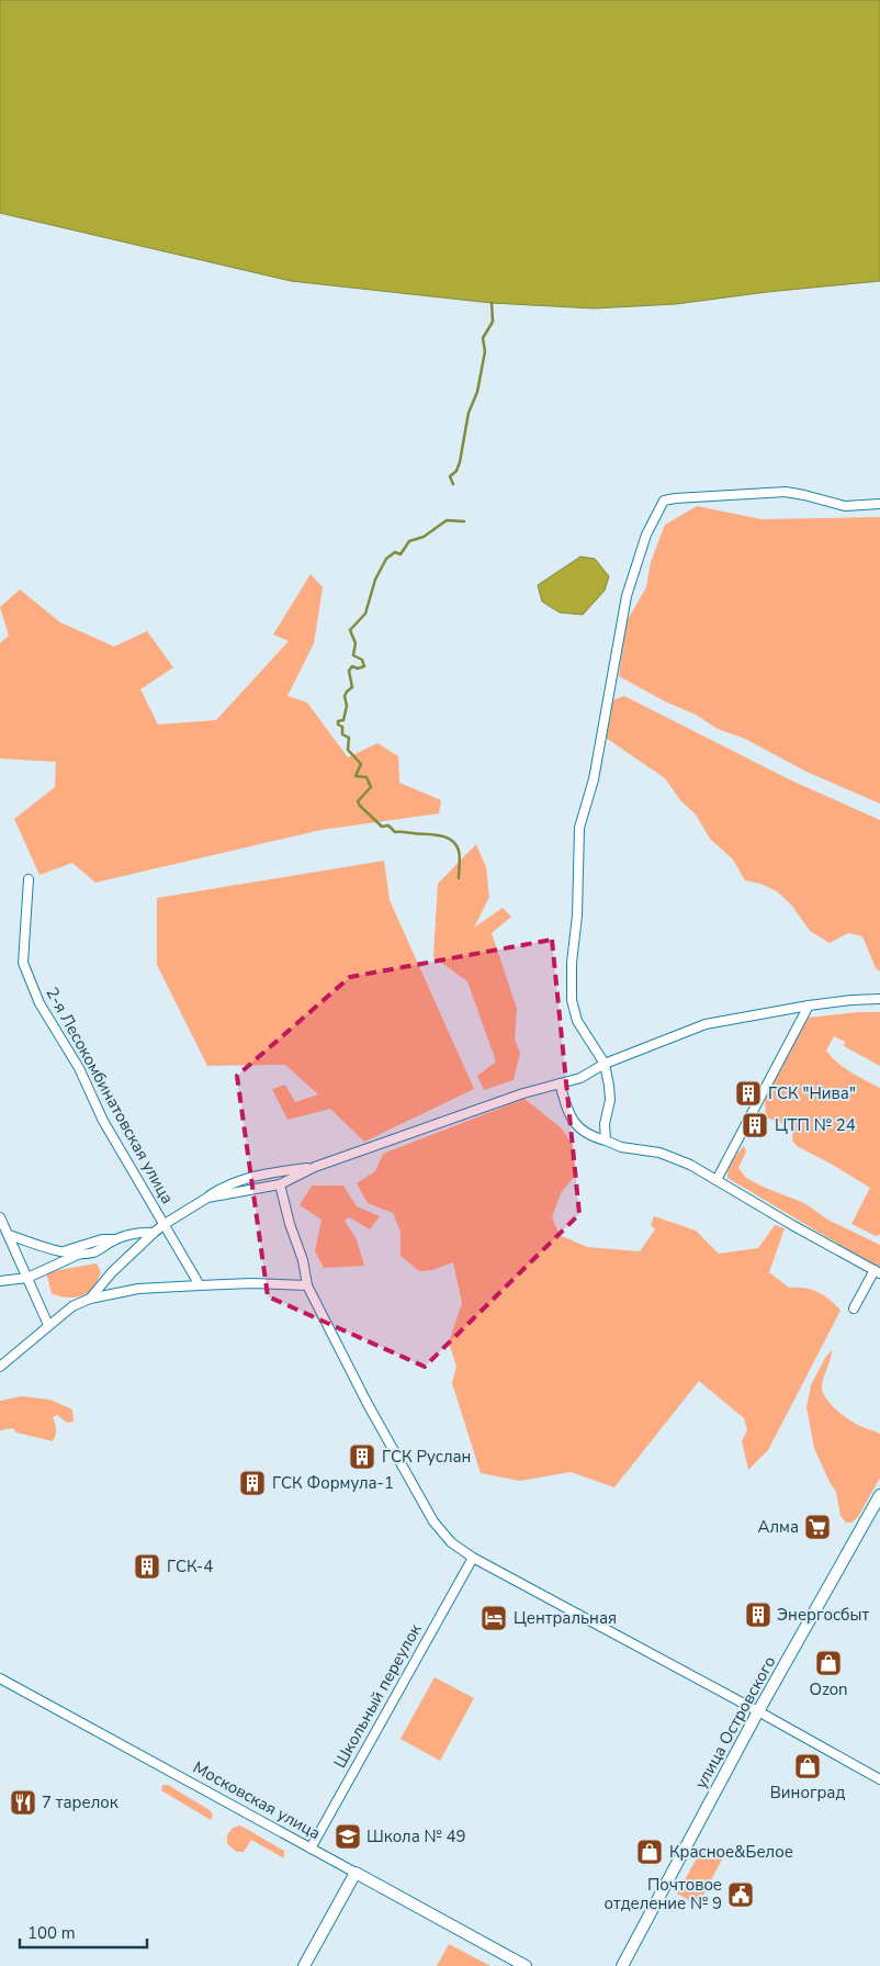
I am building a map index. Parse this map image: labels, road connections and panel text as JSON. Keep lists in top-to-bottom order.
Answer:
{
  "streets": {
    "main road": ["улица Островского", "Московская улица"],
    "street": ["2-я Лесокомбинатовская улица", "Школьный переулок"]
  },
  "crossings": [
    ["Школьный переулок", "Московская улица"]
  ],
  "places": {
    "building": [
      "ГСК \"Нива\"",
      "ЦТП № 24",
      "ГСК Руслан",
      "ГСК Формула-1",
      "ГСК-4",
      "Энергосбыт"
    ],
    "supermarket": ["Алма"],
    "hotel": ["Центральная"],
    "shop": ["Ozon", "Виноград", "Красное&Белое"],
    "restaurant": ["7 тарелок"],
    "school or university": ["Школа № 49"],
    "public building": ["Почтовое отделение № 9"]
  },
  "scale_bar": "100 m"
}
